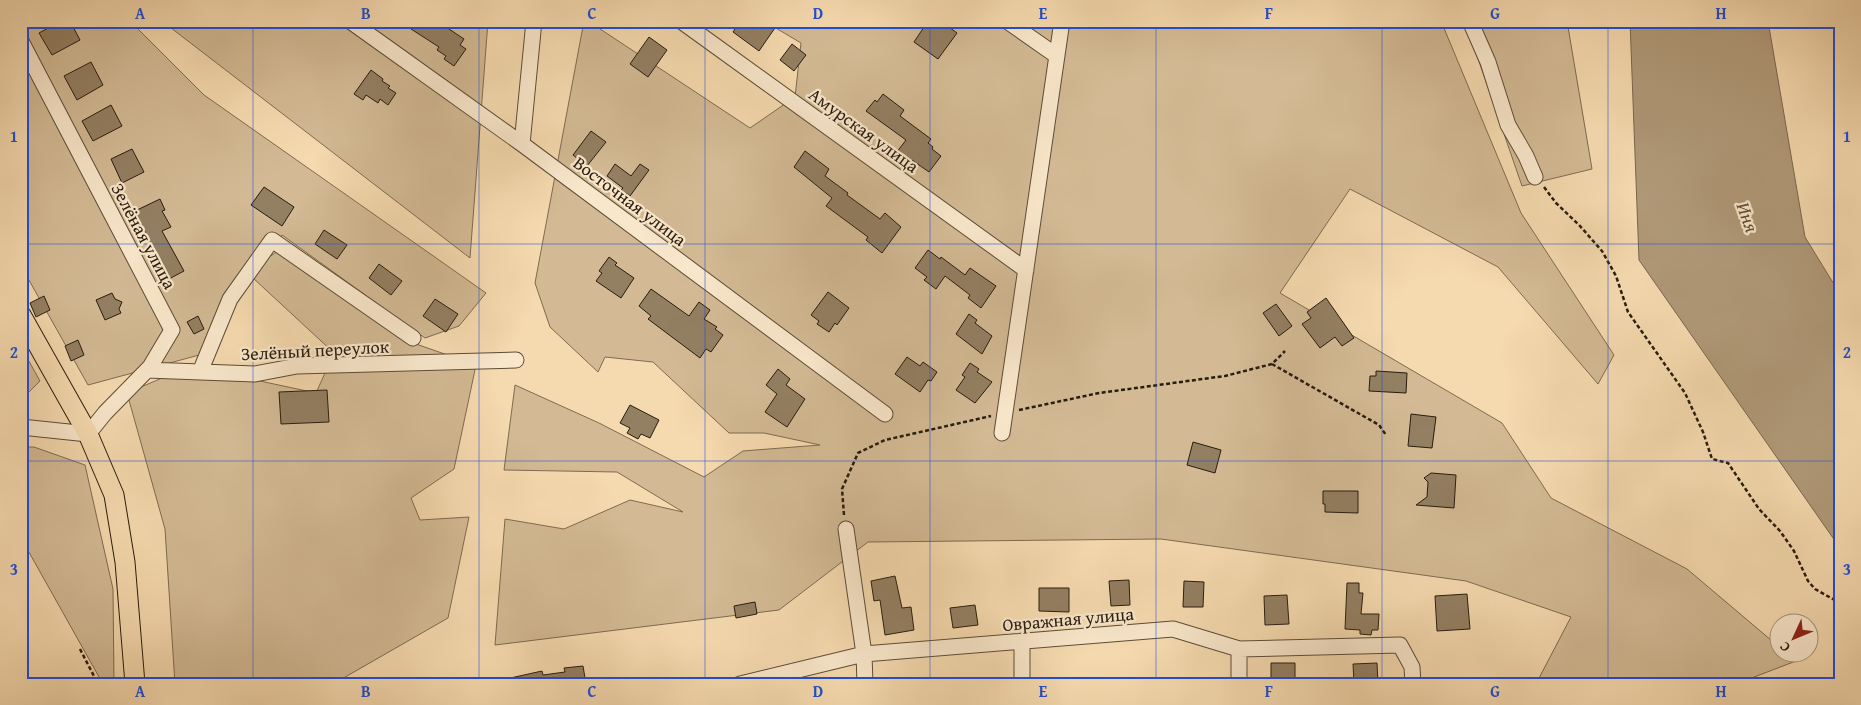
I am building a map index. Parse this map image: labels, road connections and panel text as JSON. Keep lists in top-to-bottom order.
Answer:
{
  "streets": {
    "street": [
      "Амурская улица",
      "Восточная улица",
      "Зелёная улица",
      "Зелёный переулок",
      "Овражная улица"
    ]
  },
  "crossings": [
    ["Зелёная улица", "Зелёный переулок"]
  ],
  "water": ["Иня"],
  "north": "bottom left",
  "grid": {
    "columns": [
      "A",
      "B",
      "C",
      "D",
      "E",
      "F",
      "G",
      "H"
    ],
    "rows": ["1", "2", "3"]
  }
}
